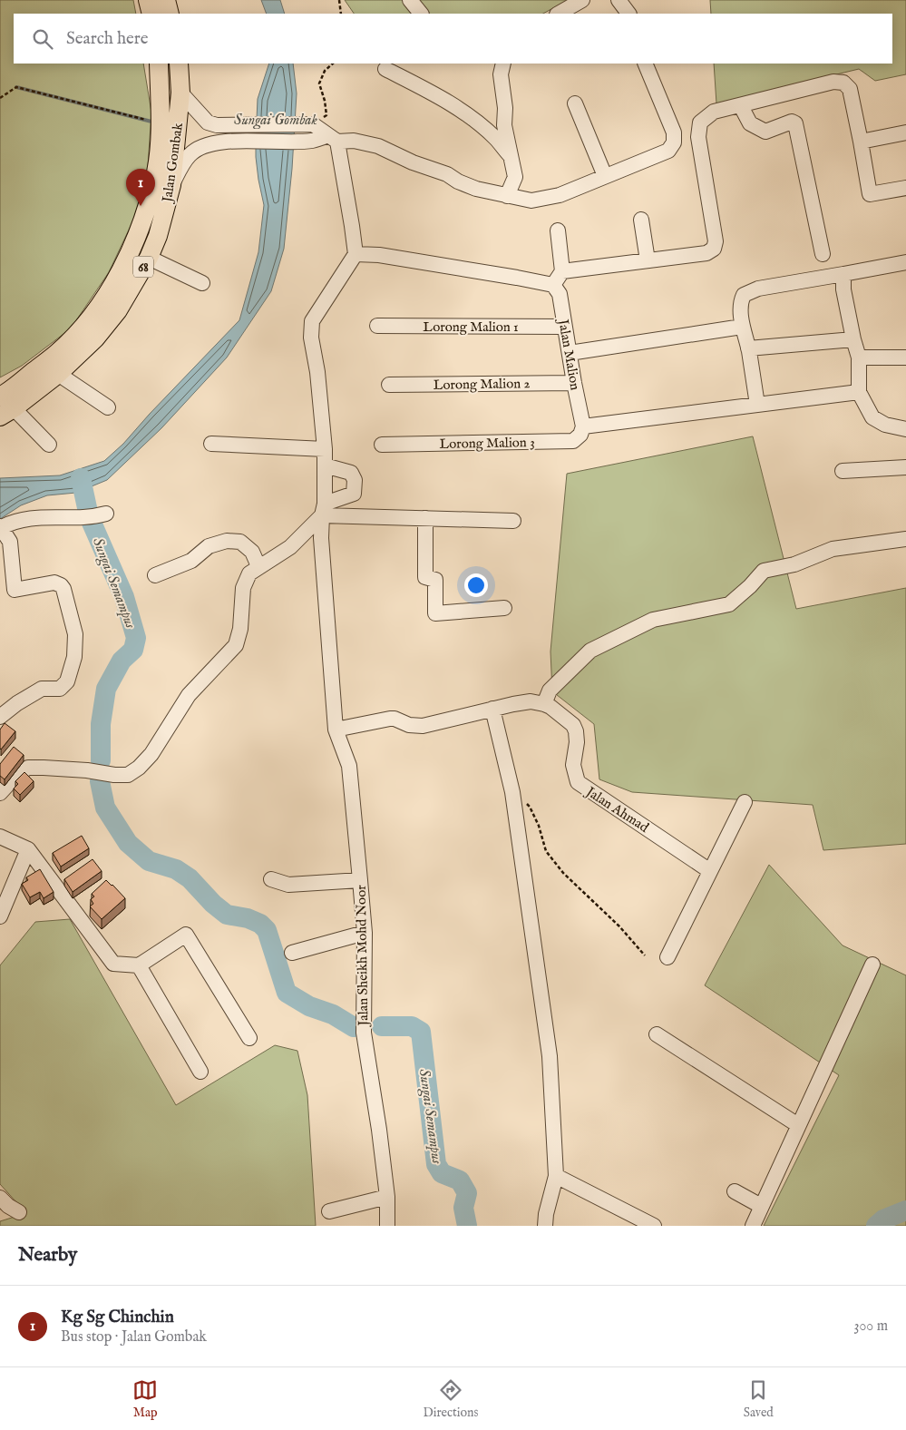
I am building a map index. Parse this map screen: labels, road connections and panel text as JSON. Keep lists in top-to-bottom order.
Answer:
{
  "streets": {
    "main road": ["Jalan Gombak", "68"],
    "street": [
      "Lorong Malion 1",
      "Jalan Malion",
      "Lorong Malion 2",
      "Lorong Malion 3",
      "Jalan Ahmad",
      "Jalan Sheikh Mohd Noor"
    ]
  },
  "crossings": [
    ["Lorong Malion 1", "Jalan Malion"],
    ["Jalan Malion", "Lorong Malion 2"],
    ["Jalan Malion", "Lorong Malion 3"]
  ],
  "water": ["Sungai Gombak", "Sungai Semampus"],
  "page": {
    "search": "Search here",
    "pins": "1",
    "heading": "Nearby",
    "list": [
      {
        "mark": "1",
        "name": "Kg Sg Chinchin",
        "note": "Bus stop · Jalan Gombak",
        "value": "300 m"
      }
    ],
    "nav": ["Map", "Directions", "Saved"]
  }
}
